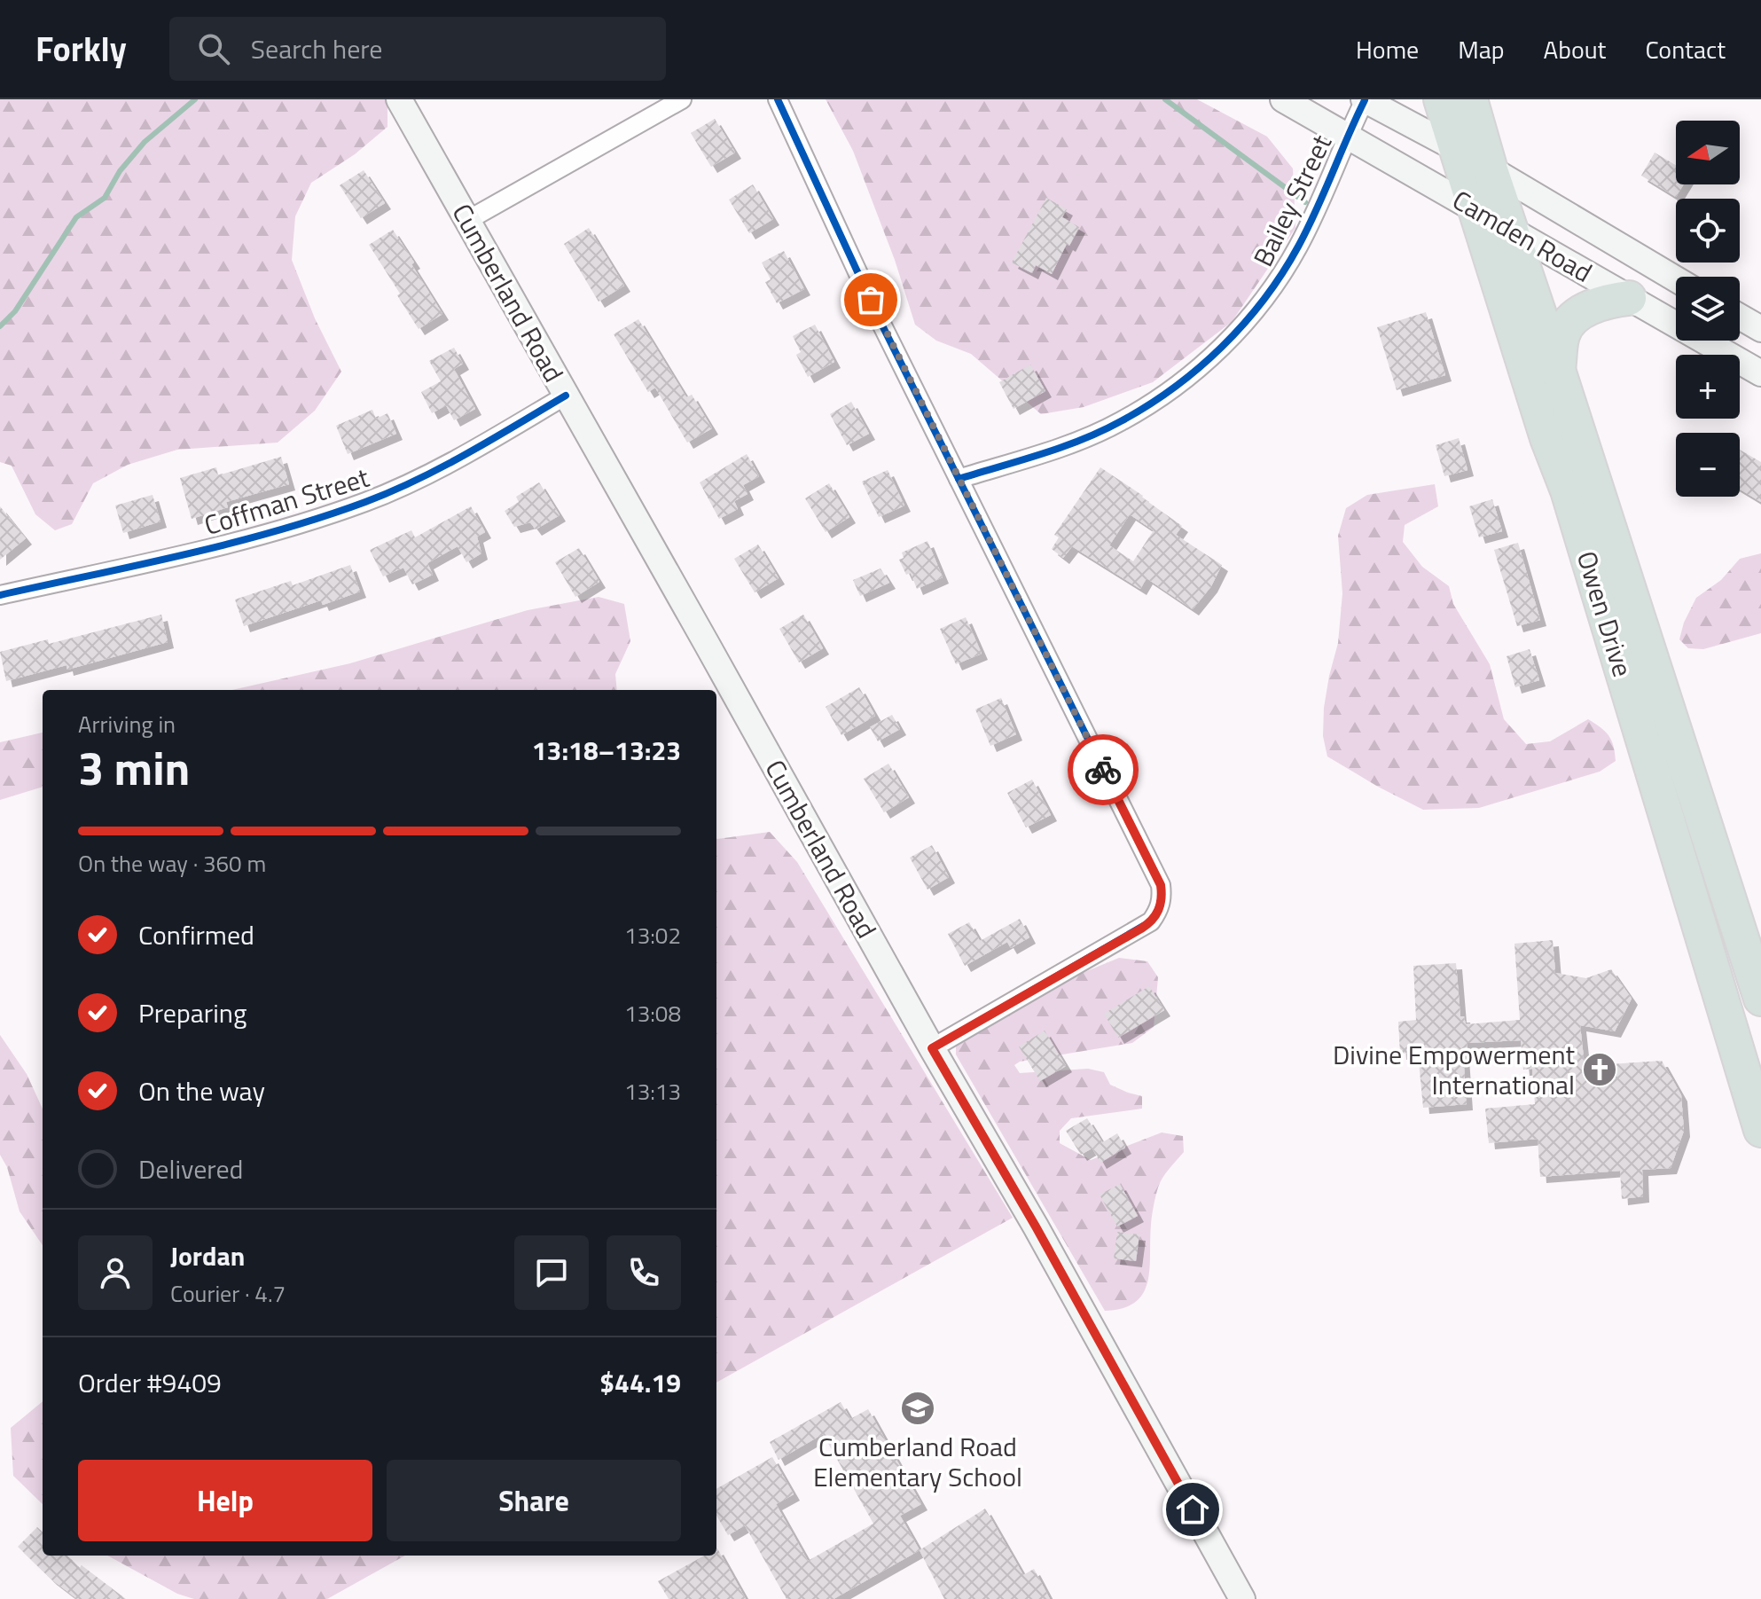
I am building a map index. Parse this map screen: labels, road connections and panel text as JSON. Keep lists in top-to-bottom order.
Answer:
{
  "streets": {
    "highway": ["Owen Drive"],
    "main road": ["Camden Road", "Cumberland Road"],
    "street": ["Bailey Street", "Coffman Street"]
  },
  "crossings": [
    ["Bailey Street", "Camden Road"],
    ["Camden Road", "Owen Drive"],
    ["Cumberland Road", "Coffman Street"]
  ],
  "places": {
    "church": ["Divine Empowerment International"],
    "school or university": ["Cumberland Road Elementary School"]
  },
  "north": "left",
  "page": {
    "header": "Forkly",
    "search": "Search here",
    "nav": [
      "Home",
      "Map",
      "About",
      "Contact"
    ],
    "map_buttons": ["+", "−"],
    "heading": ["3 min", "Arriving in", "13:18–13:23"],
    "panel": [
      "Jordan",
      "Courier · 4.7",
      "Order #9409",
      "$44.19"
    ],
    "bar": "On the way · 360 m",
    "list": [
      ["Confirmed", "13:02"],
      ["Preparing", "13:08"],
      ["On the way", "13:13"],
      "Delivered"
    ],
    "buttons": ["Help", "Share"]
  }
}
